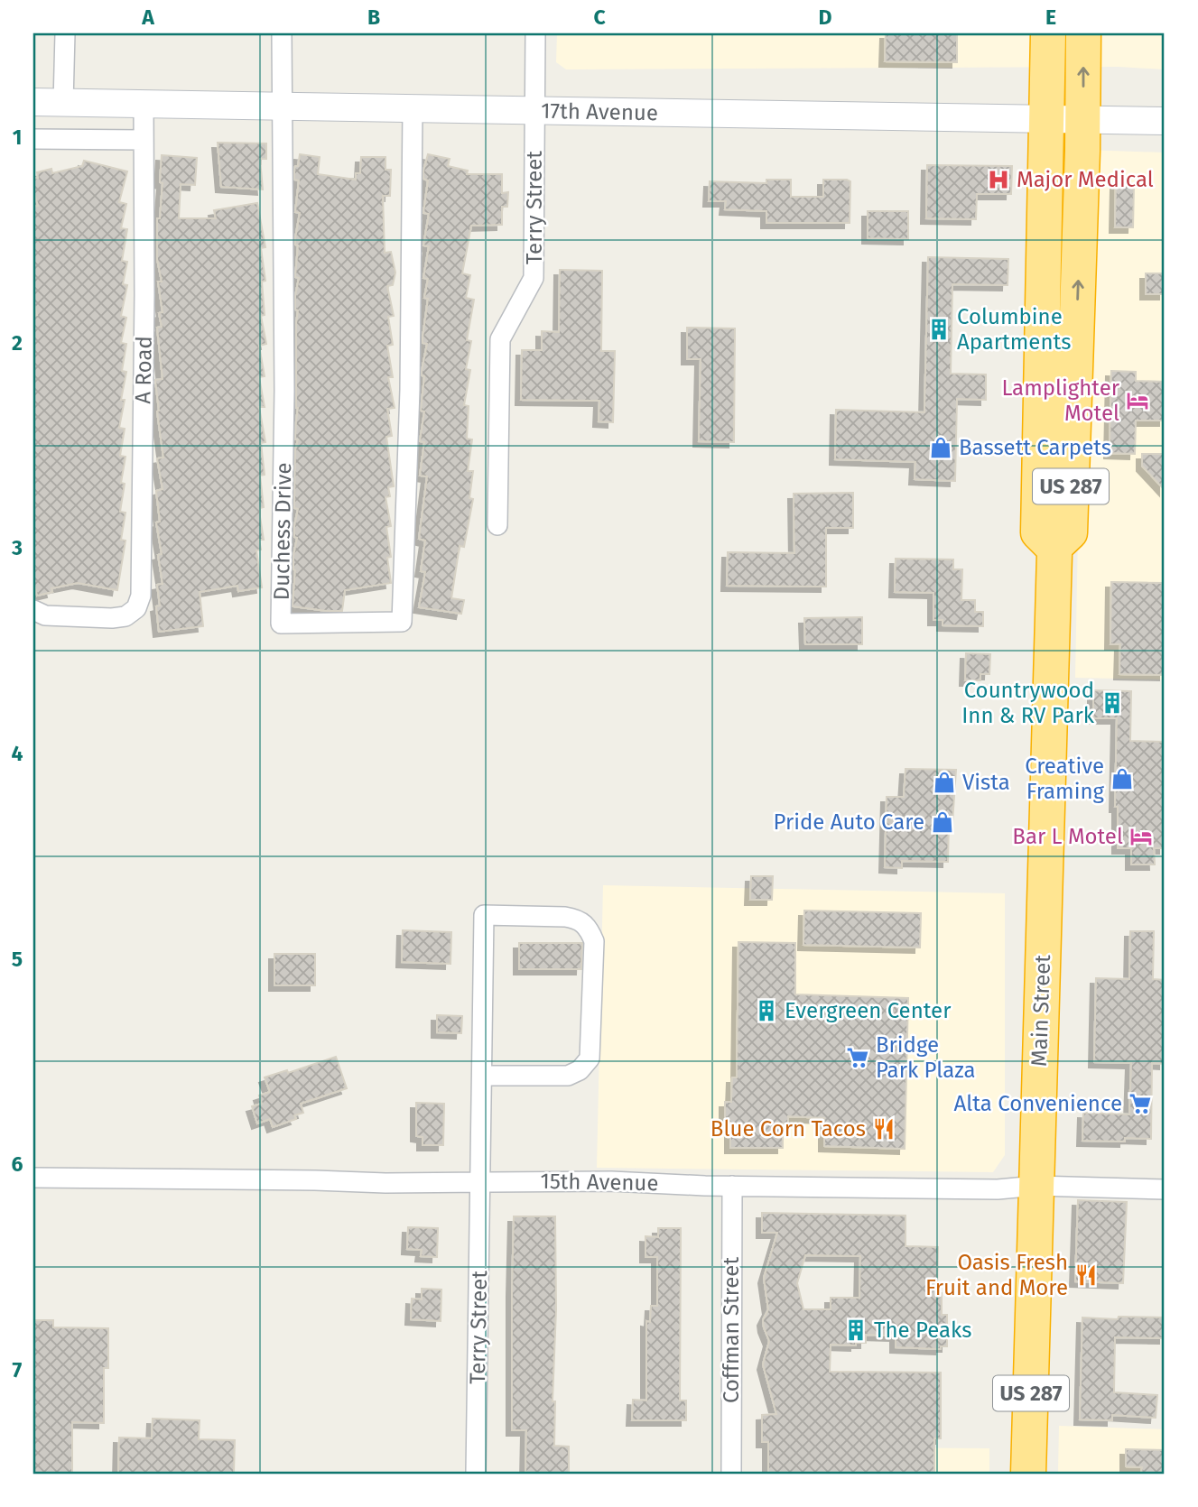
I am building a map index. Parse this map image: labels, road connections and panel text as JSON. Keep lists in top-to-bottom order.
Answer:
{
  "streets": {
    "highway": ["US 287", "Main Street"],
    "main road": ["17th Avenue"],
    "street": [
      "Terry Street",
      "A Road",
      "Duchess Drive",
      "15th Avenue",
      "Coffman Street"
    ]
  },
  "crossings": [
    ["17th Avenue", "Terry Street"],
    ["17th Avenue", "A Road"],
    ["17th Avenue", "US 287"],
    ["17th Avenue", "Duchess Drive"],
    ["Terry Street", "15th Avenue"],
    ["US 287", "Main Street"],
    ["Main Street", "15th Avenue"],
    ["15th Avenue", "Coffman Street"]
  ],
  "places": {
    "hospital": ["Major Medical"],
    "building": [
      "Columbine Apartments",
      "Countrywood Inn & RV Park",
      "Evergreen Center",
      "The Peaks"
    ],
    "hotel": ["Lamplighter Motel", "Bar L Motel"],
    "shop": [
      "Bassett Carpets",
      "Creative Framing",
      "Vista",
      "Pride Auto Care"
    ],
    "supermarket": ["Bridge Park Plaza", "Alta Convenience"],
    "restaurant": ["Blue Corn Tacos", "Oasis Fresh Fruit and More"]
  },
  "grid": {
    "columns": [
      "A",
      "B",
      "C",
      "D",
      "E"
    ],
    "rows": [
      "1",
      "2",
      "3",
      "4",
      "5",
      "6",
      "7"
    ]
  }
}
